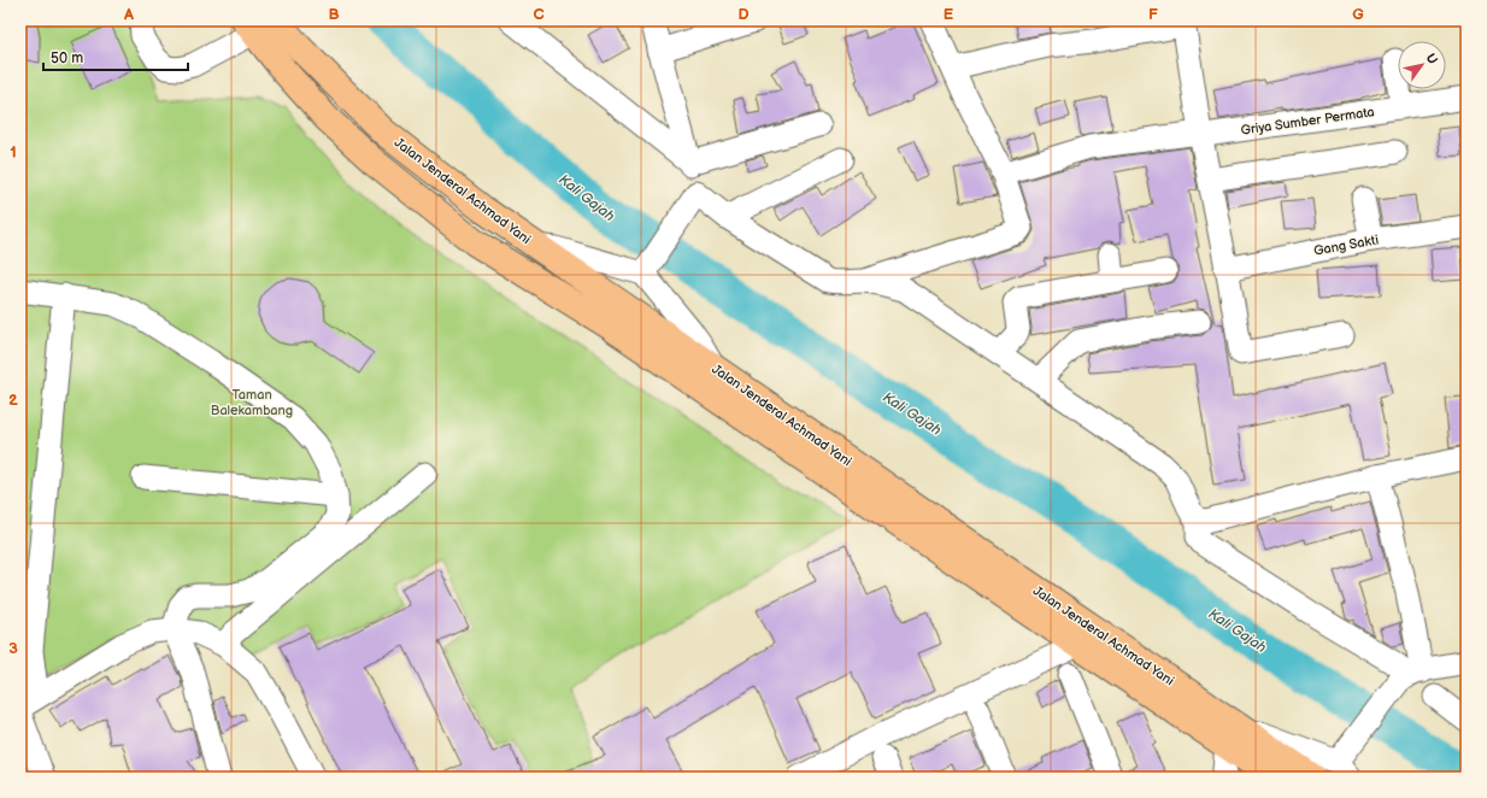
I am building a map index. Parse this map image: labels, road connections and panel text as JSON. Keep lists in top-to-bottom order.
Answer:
{
  "streets": {
    "main road": ["Jalan Jenderal Achmad Yani"],
    "street": ["Griya Sumber Permata", "Gang Sakti"]
  },
  "water": ["Kali Gajah"],
  "parks": ["Taman Balekambang"],
  "scale_bar": "50 m",
  "north": "top right",
  "grid": {
    "columns": [
      "A",
      "B",
      "C",
      "D",
      "E",
      "F",
      "G"
    ],
    "rows": ["1", "2", "3"]
  }
}
